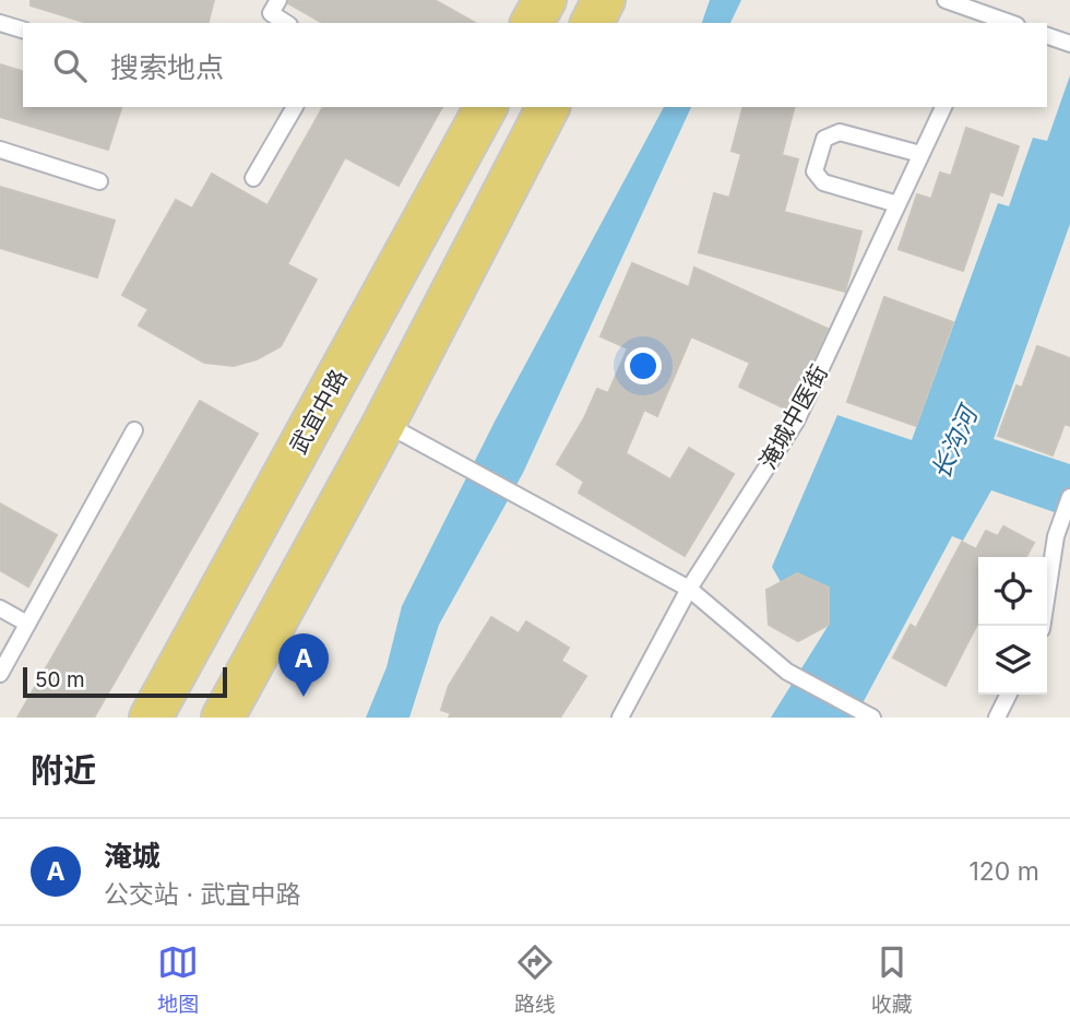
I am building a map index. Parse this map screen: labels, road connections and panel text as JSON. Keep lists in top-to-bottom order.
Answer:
{
  "streets": {
    "main road": ["武宜中路"],
    "lane": ["淹城中医街"]
  },
  "water": ["长沟河"],
  "scale_bar": "50 m",
  "page": {
    "search": "搜索地点",
    "pins": "A",
    "scale": "50 m",
    "heading": "附近",
    "list": [
      {
        "mark": "A",
        "name": "淹城",
        "note": "公交站 · 武宜中路",
        "value": "120 m"
      }
    ],
    "nav": ["地图", "路线", "收藏"]
  }
}
